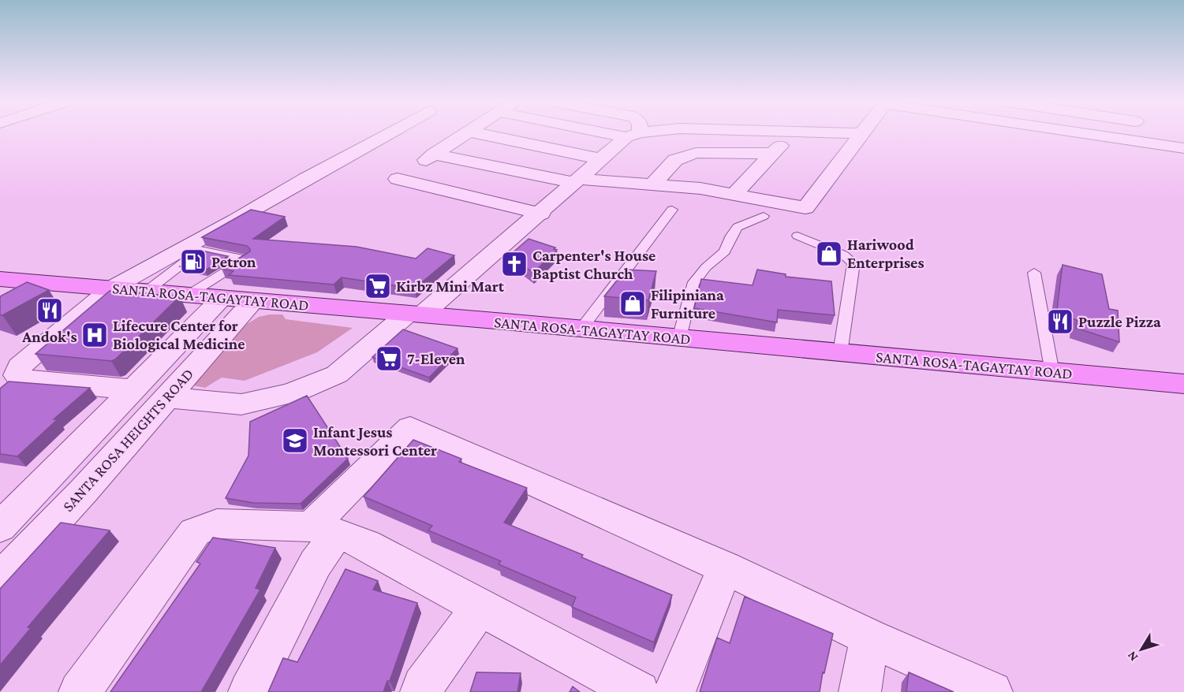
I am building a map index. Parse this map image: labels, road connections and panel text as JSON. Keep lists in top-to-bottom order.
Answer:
{
  "streets": {
    "main road": ["SANTA ROSA-TAGAYTAY ROAD"],
    "street": ["SANTA ROSA HEIGHTS ROAD"]
  },
  "crossings": [
    ["SANTA ROSA-TAGAYTAY ROAD", "SANTA ROSA HEIGHTS ROAD"]
  ],
  "places": {
    "shop": ["Hariwood Enterprises", "Filipiniana Furniture"],
    "fuel station": ["Petron"],
    "church": ["Carpenter's House Baptist Church"],
    "supermarket": ["Kirbz Mini Mart", "7-Eleven"],
    "restaurant": ["Andok's", "Puzzle Pizza"],
    "hospital": ["Lifecure Center for Biological Medicine"],
    "school or university": ["Infant Jesus Montessori Center"]
  },
  "north": "bottom left"
}
